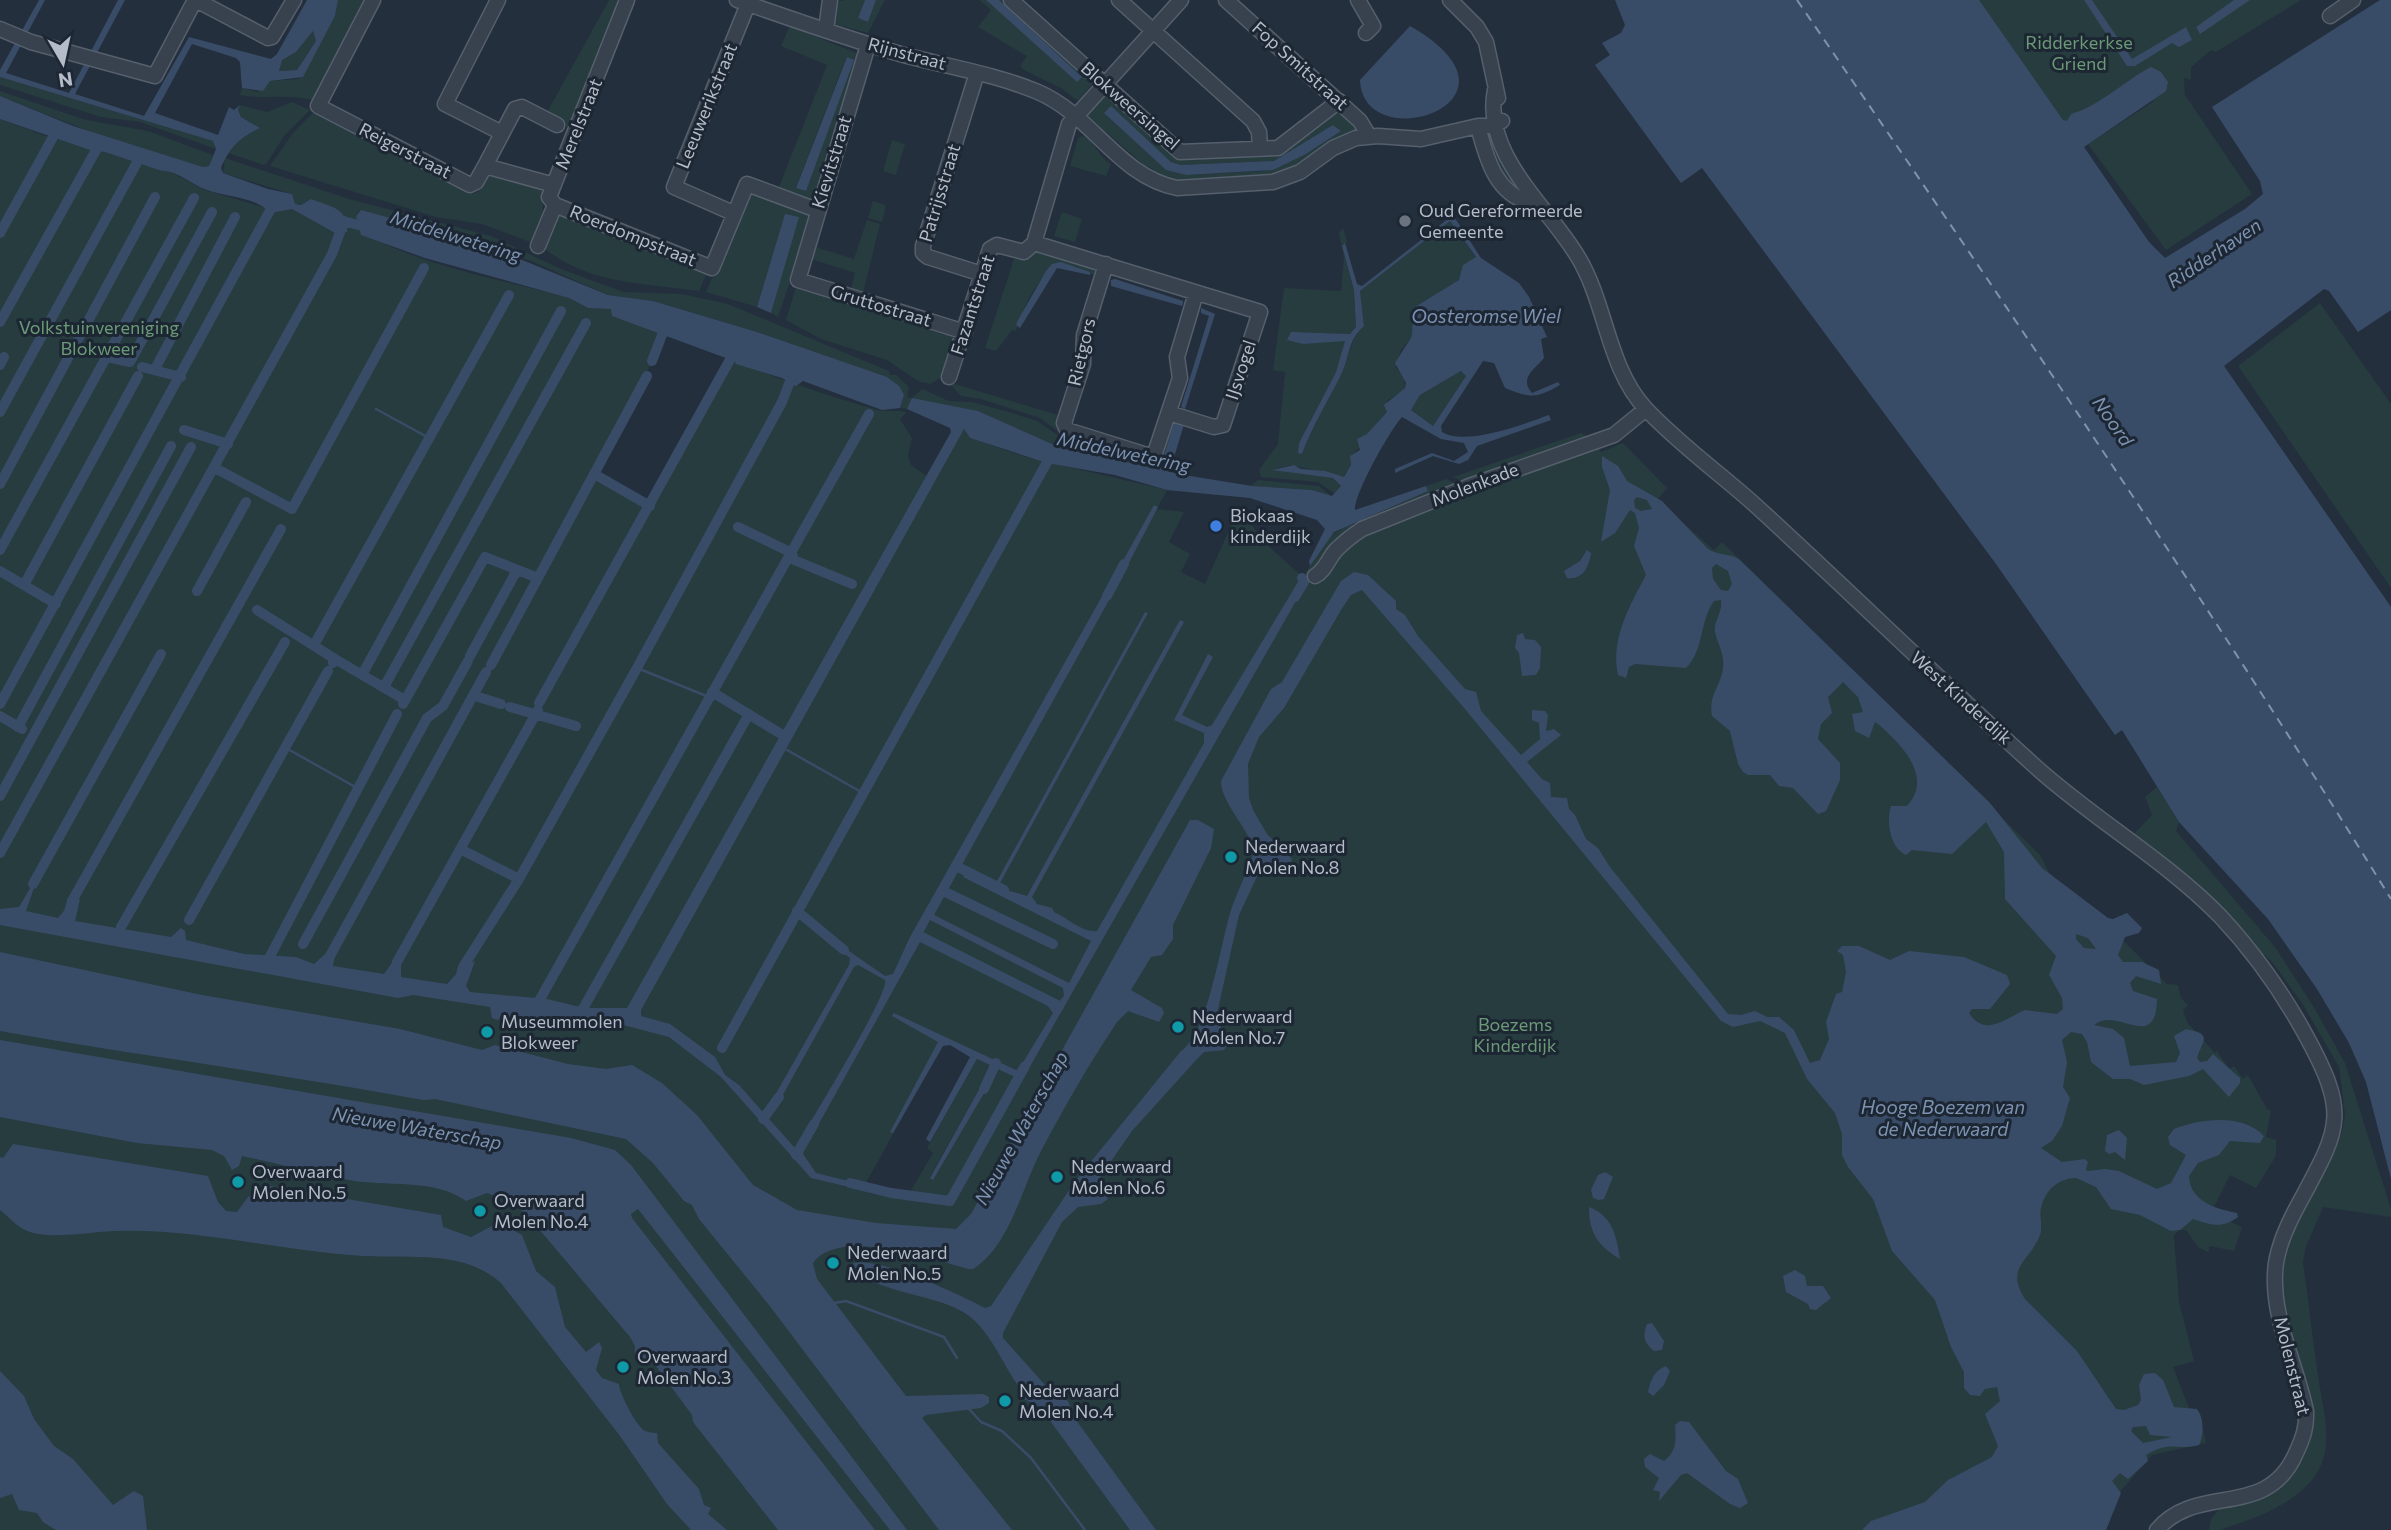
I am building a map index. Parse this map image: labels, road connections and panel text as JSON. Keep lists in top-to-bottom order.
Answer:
{
  "streets": {
    "street": [
      "Rijnstraat",
      "Fop Smitstraat",
      "Leeuwerikstraat",
      "Blokweersingel",
      "Merelstraat",
      "Reigerstraat",
      "Kievitstraat",
      "Patrijsstraat",
      "Roerdompstraat",
      "Fazantstraat",
      "Gruttostraat",
      "Rietgors",
      "IJsvogel",
      "Molenkade",
      "West Kinderdijk",
      "Molenstraat"
    ]
  },
  "crossings": [
    ["Rijnstraat", "Fop Smitstraat"],
    ["Rijnstraat", "Leeuwerikstraat"],
    ["Rijnstraat", "Kievitstraat"],
    ["Rijnstraat", "Patrijsstraat"],
    ["Fop Smitstraat", "Blokweersingel"],
    ["Leeuwerikstraat", "Roerdompstraat"],
    ["Merelstraat", "Roerdompstraat"],
    ["Kievitstraat", "Gruttostraat"],
    ["Patrijsstraat", "Fazantstraat"],
    ["Fazantstraat", "Gruttostraat"],
    ["Rietgors", "IJsvogel"],
    ["Molenkade", "West Kinderdijk"],
    ["West Kinderdijk", "Molenstraat"]
  ],
  "water": [
    "Middelwetering",
    "Ridderhaven",
    "Oosteromse Wiel",
    "Noord",
    "Hooge Boezem van de Nederwaard",
    "Nieuwe Waterschap"
  ],
  "parks": ["Ridderkerkse Griend", "Volkstuinvereniging Blokweer", "Boezems Kinderdijk"],
  "places": [
    "Oud Gereformeerde Gemeente",
    "Biokaas kinderdijk",
    "Nederwaard Molen No.8",
    "Nederwaard Molen No.7",
    "Museummolen Blokweer",
    "Nederwaard Molen No.6",
    "Overwaard Molen No.5",
    "Overwaard Molen No.4",
    "Nederwaard Molen No.5",
    "Overwaard Molen No.3",
    "Nederwaard Molen No.4"
  ],
  "north": "bottom"
}
